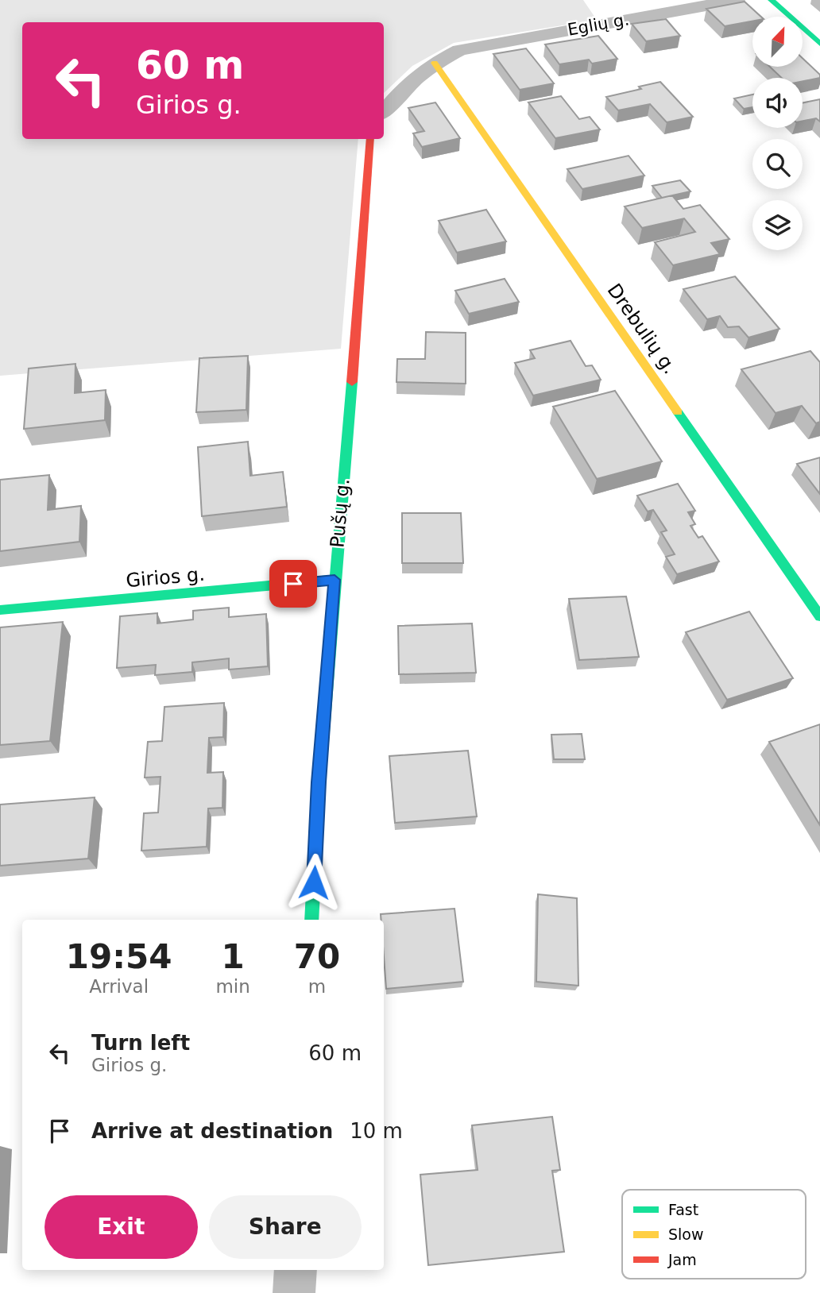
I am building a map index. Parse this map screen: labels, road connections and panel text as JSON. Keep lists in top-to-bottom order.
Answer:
{
  "streets": {
    "street": [
      "Eglių g.",
      "Drebulių g.",
      "Pušų g.",
      "Girios g."
    ]
  },
  "crossings": [
    ["Eglių g.", "Drebulių g."],
    ["Pušų g.", "Girios g."]
  ],
  "legend": ["Fast", "Slow", "Jam"],
  "north": "top right",
  "page": {
    "turn": ["60 m", "Girios g."],
    "eta": [
      "19:54",
      "Arrival",
      "1",
      "min",
      "70",
      "m"
    ],
    "list": [
      {
        "name": "Turn left",
        "note": "Girios g.",
        "value": "60 m"
      },
      {
        "name": "Arrive at destination",
        "value": "10 m"
      }
    ],
    "buttons": ["Exit", "Share"]
  }
}
